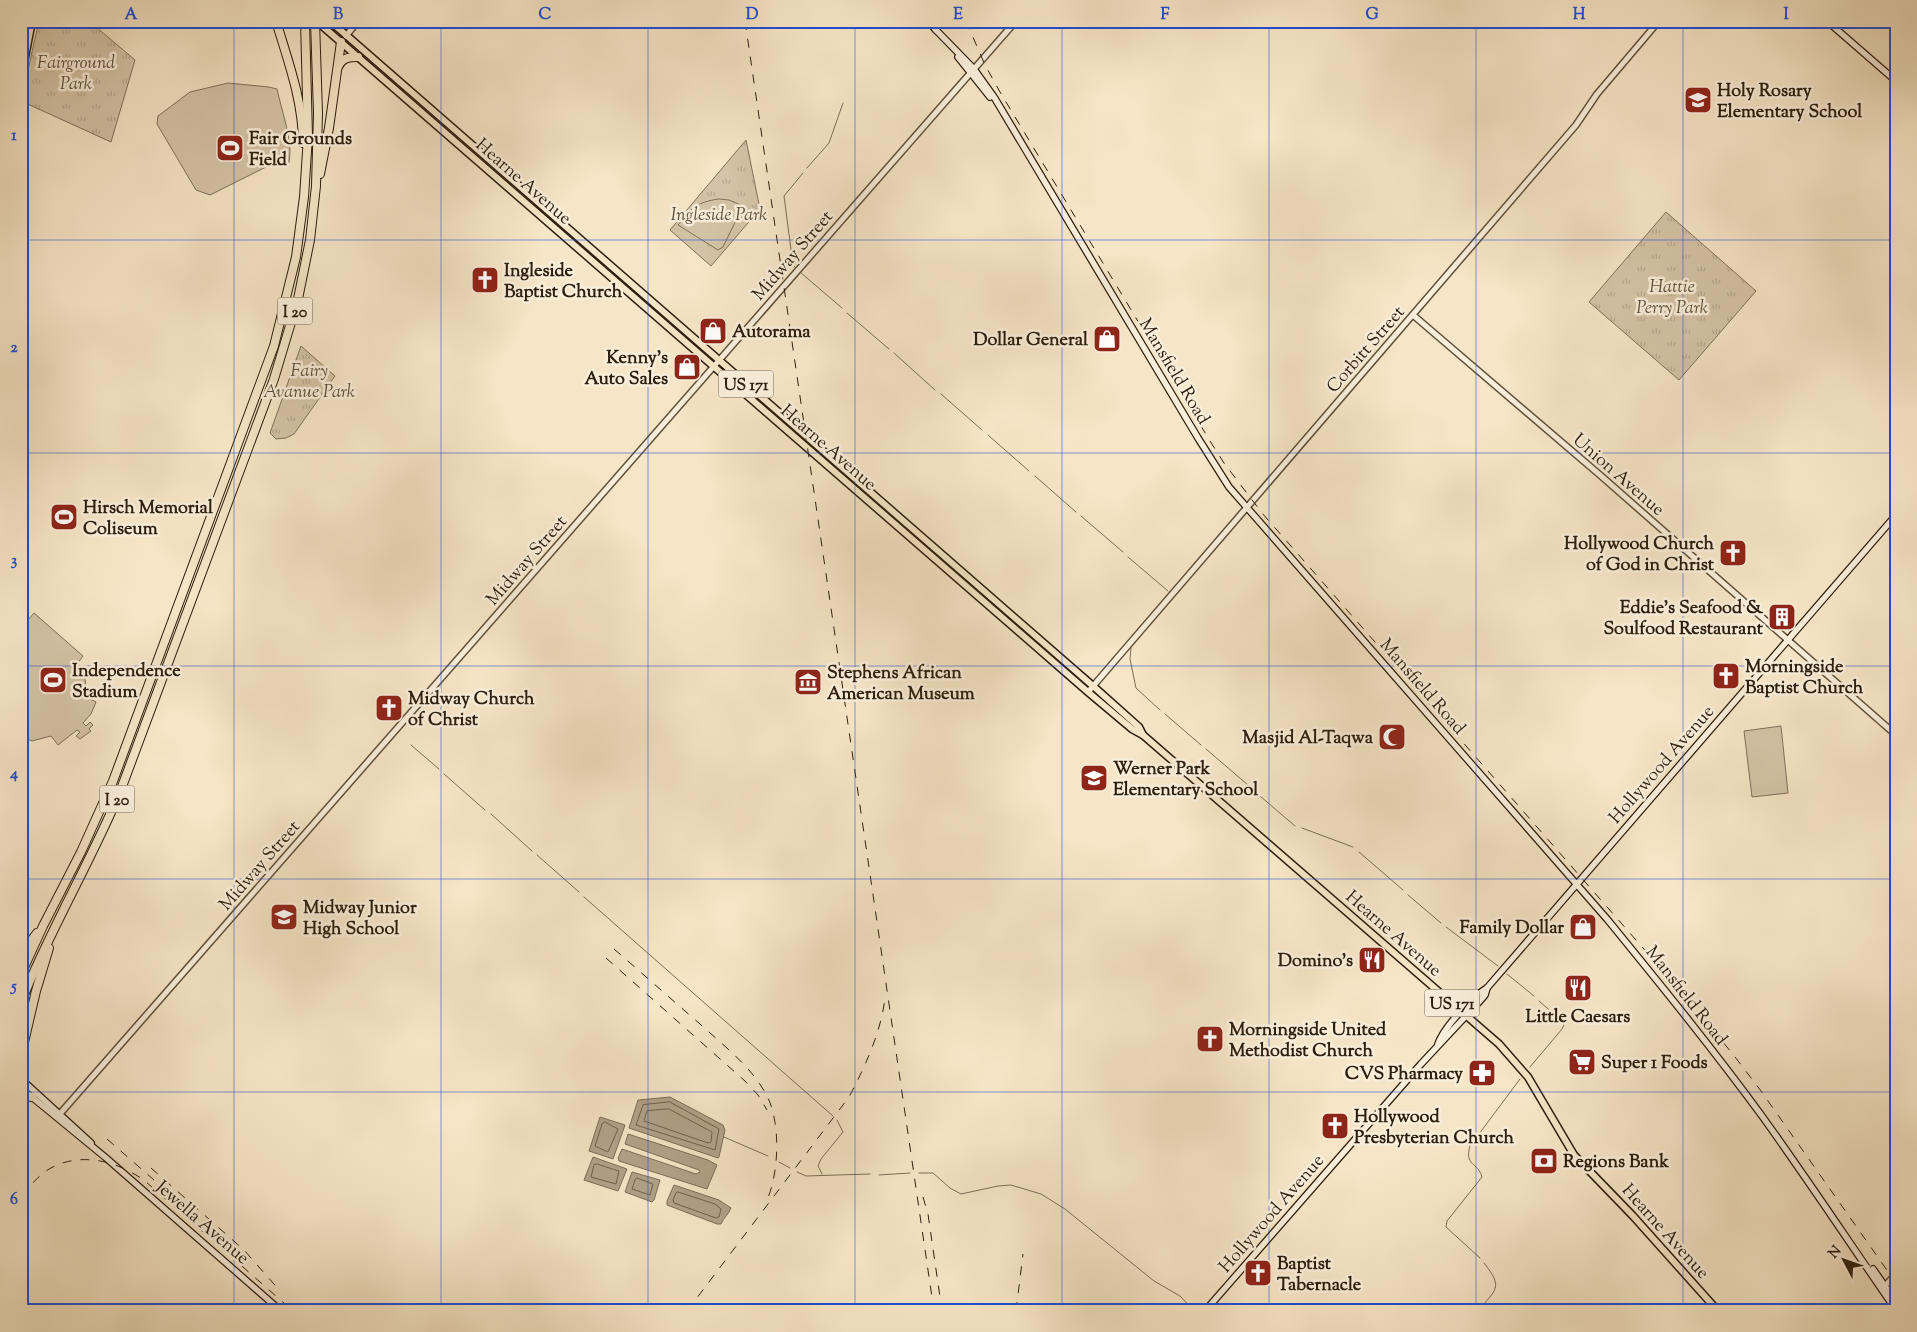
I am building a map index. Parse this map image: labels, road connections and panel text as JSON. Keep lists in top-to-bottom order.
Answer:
{
  "streets": {
    "highway": ["I 20"],
    "main road": [
      "Hearne Avenue",
      "Mansfield Road",
      "US 171",
      "Hollywood Avenue",
      "Jewella Avenue"
    ],
    "street": ["Midway Street", "Corbitt Street", "Union Avenue"]
  },
  "crossings": [
    ["Hearne Avenue", "Midway Street"],
    ["Hearne Avenue", "I 20"],
    ["Hearne Avenue", "Corbitt Street"],
    ["Hearne Avenue", "Hollywood Avenue"],
    ["Midway Street", "Mansfield Road"],
    ["Midway Street", "Jewella Avenue"],
    ["Corbitt Street", "Mansfield Road"],
    ["Corbitt Street", "Union Avenue"],
    ["Mansfield Road", "Hollywood Avenue"],
    ["Union Avenue", "Hollywood Avenue"]
  ],
  "parks": [
    "Fairground Park",
    "Ingleside Park",
    "Hattie Perry Park",
    "Fairy Avanue Park"
  ],
  "places": {
    "school or university": ["Holy Rosary Elementary School", "Werner Park Elementary School", "Midway Junior High School"],
    "sports": ["Fair Grounds Field", "Hirsch Memorial Coliseum", "Independence Stadium"],
    "church": [
      "Ingleside Baptist Church",
      "Hollywood Church of God in Christ",
      "Morningside Baptist Church",
      "Midway Church of Christ",
      "Morningside United Methodist Church",
      "Hollywood Presbyterian Church",
      "Baptist Tabernacle"
    ],
    "shop": [
      "Autorama",
      "Dollar General",
      "Kenny's Auto Sales",
      "Family Dollar"
    ],
    "building": ["Eddie's Seafood & Soulfood Restaurant"],
    "museum": ["Stephens African American Museum"],
    "mosque": ["Masjid Al-Taqwa"],
    "restaurant": ["Domino's", "Little Caesars"],
    "supermarket": ["Super 1 Foods"],
    "pharmacy": ["CVS Pharmacy"],
    "bank": ["Regions Bank"]
  },
  "north": "top left",
  "grid": {
    "columns": [
      "A",
      "B",
      "C",
      "D",
      "E",
      "F",
      "G",
      "H",
      "I"
    ],
    "rows": [
      "1",
      "2",
      "3",
      "4",
      "5",
      "6"
    ]
  }
}
